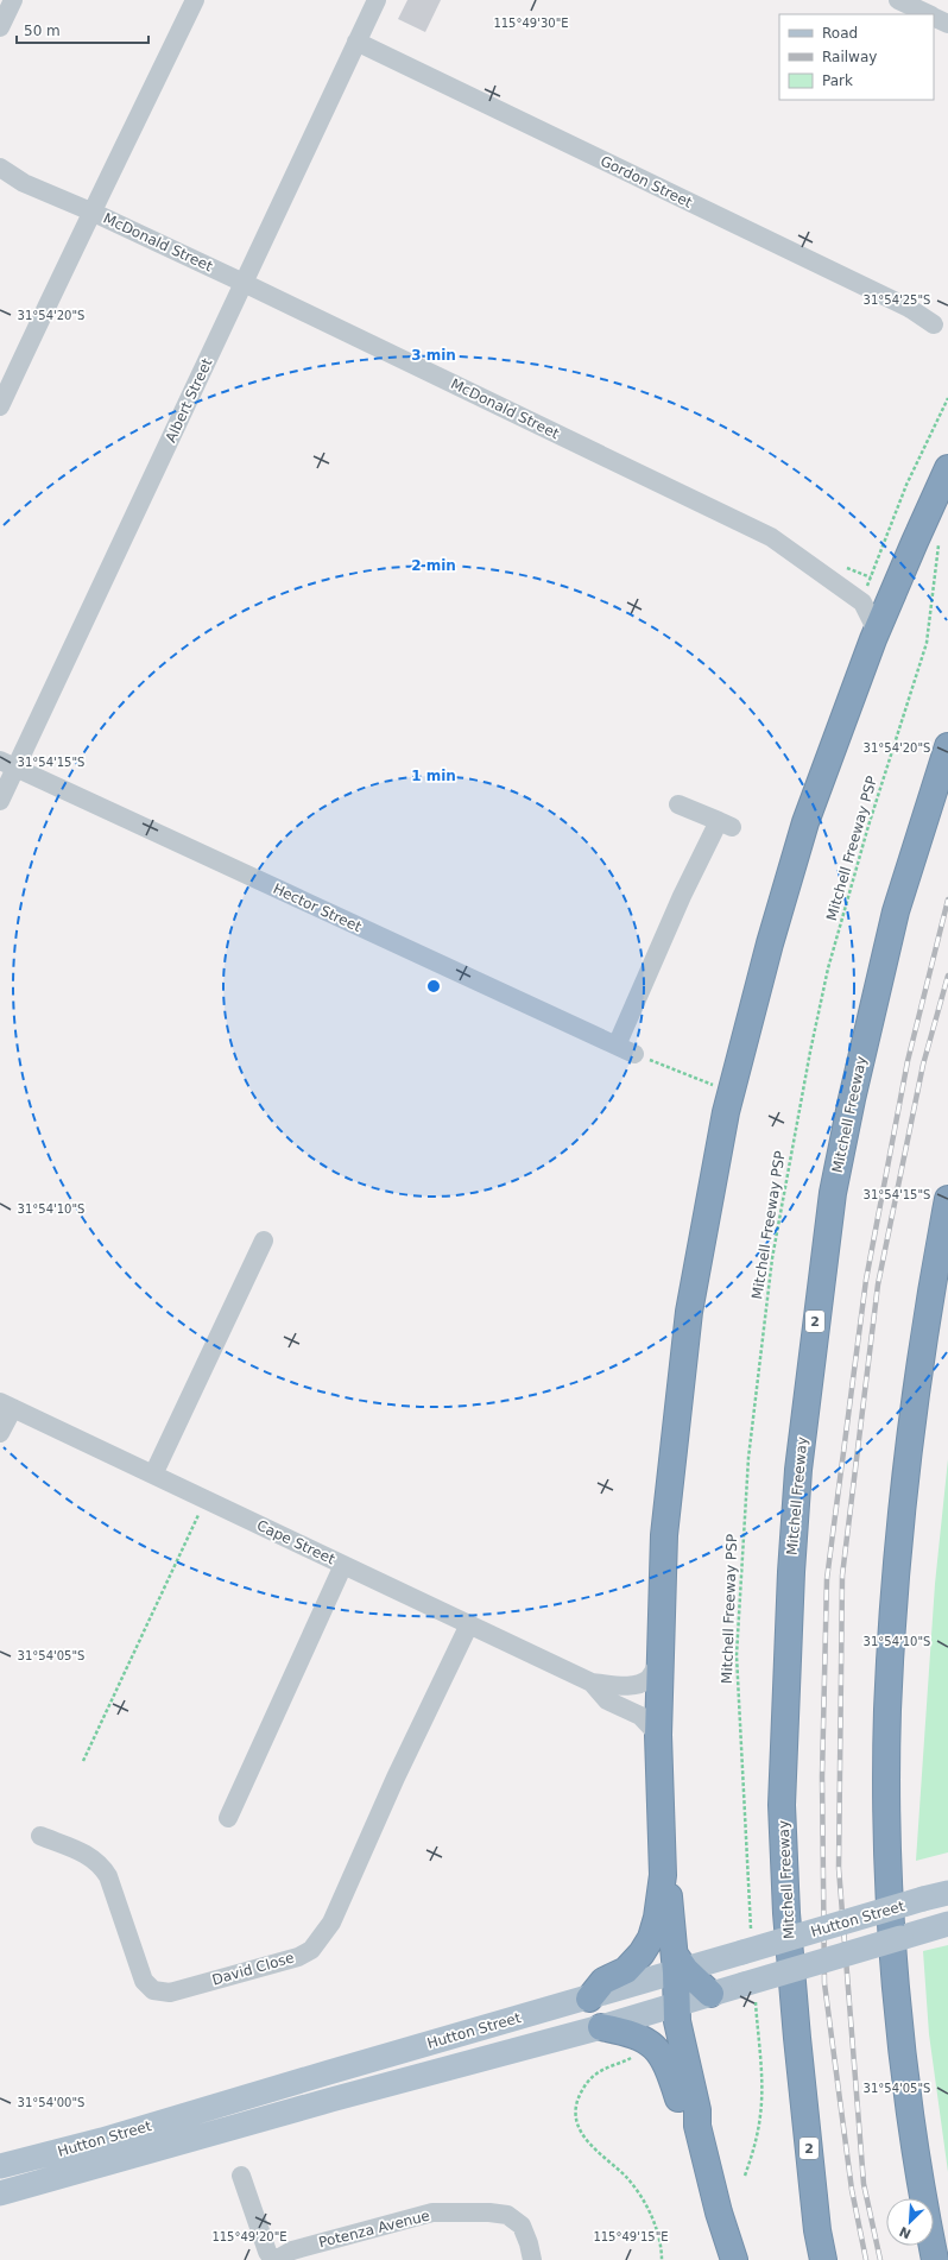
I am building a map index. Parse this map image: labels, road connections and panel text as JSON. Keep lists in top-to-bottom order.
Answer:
{
  "streets": {
    "highway": ["Mitchell Freeway", "2"],
    "main road": ["Hutton Street"],
    "street": [
      "Gordon Street",
      "McDonald Street",
      "Albert Street",
      "Hector Street",
      "Cape Street",
      "David Close",
      "Potenza Avenue"
    ],
    "path": ["Mitchell Freeway PSP"]
  },
  "crossings": [
    ["Gordon Street", "Albert Street"],
    ["McDonald Street", "Albert Street"],
    ["Albert Street", "Hector Street"],
    ["Mitchell Freeway PSP", "Hutton Street"],
    ["Cape Street", "David Close"]
  ],
  "legend": ["Road", "Railway", "Park"],
  "scale_bar": "50 m",
  "north": "bottom left",
  "coordinates": [
    "115°49'30\"E",
    "31°54'25\"S",
    "31°54'20\"S",
    "31°54'15\"S",
    "31°54'10\"S",
    "31°54'05\"S",
    "31°54'00\"S",
    "115°49'20\"E",
    "115°49'15\"E"
  ],
  "rings": ["3 min", "2 min", "1 min"]
}
